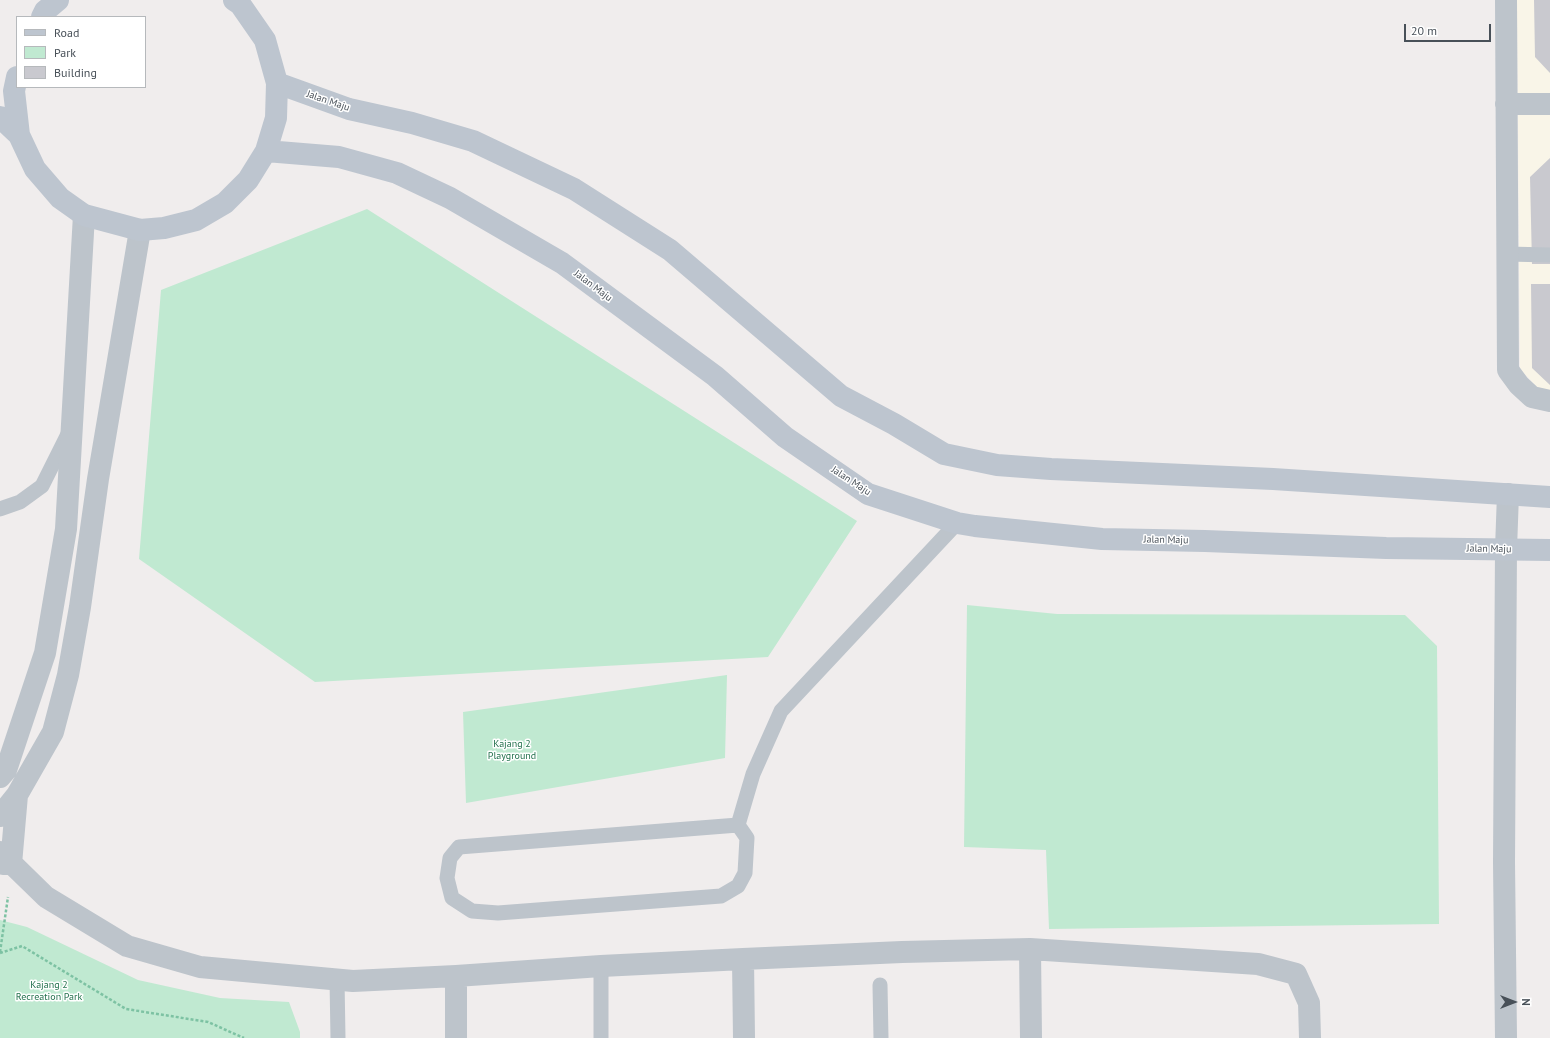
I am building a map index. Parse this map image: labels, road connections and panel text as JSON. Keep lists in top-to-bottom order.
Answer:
{
  "streets": {
    "street": ["Jalan Maju"]
  },
  "parks": ["Kajang 2 Playground", "Kajang 2 Recreation Park"],
  "legend": ["Road", "Park", "Building"],
  "scale_bar": "20 m",
  "north": "right"
}
